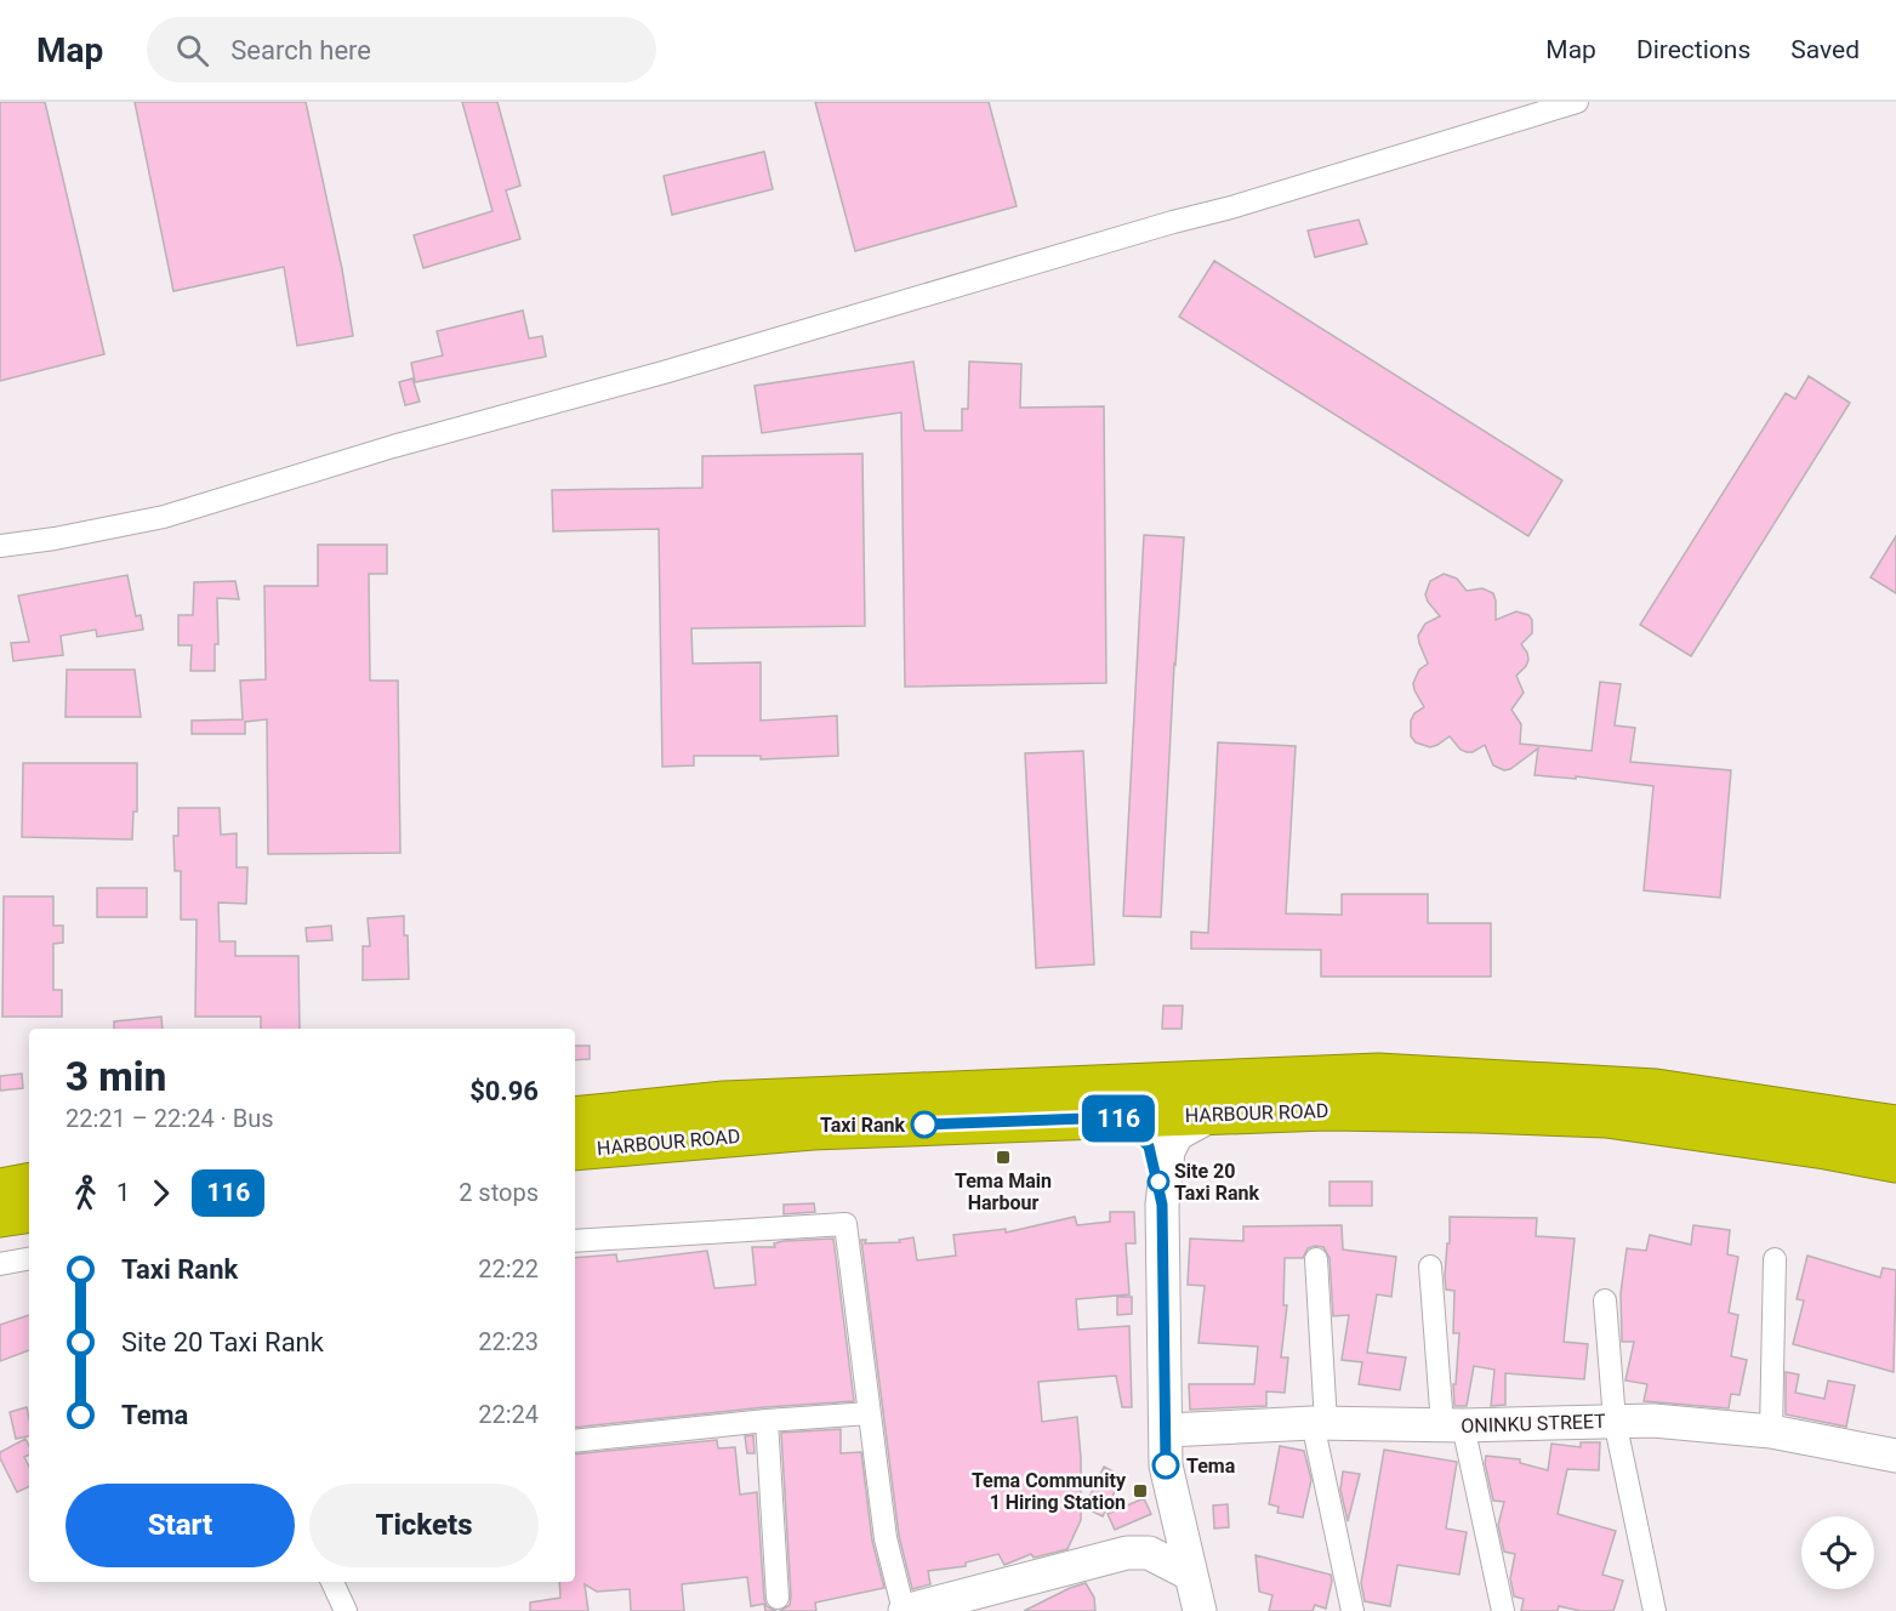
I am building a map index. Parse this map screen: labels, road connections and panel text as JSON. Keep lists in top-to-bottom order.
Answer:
{
  "streets": {
    "highway": ["HARBOUR ROAD"],
    "street": ["ONINKU STREET"]
  },
  "places": {
    "other": ["Taxi Rank", "Site 20 Taxi Rank", "Tema"],
    "transit": ["Tema Main Harbour", "Tema Community 1 Hiring Station"]
  },
  "lines": ["bus line 116"],
  "page": {
    "header": "Map",
    "search": "Search here",
    "nav": ["Map", "Directions", "Saved"],
    "on_map": "116",
    "heading": ["3 min", "22:21 – 22:24 · Bus", "$0.96"],
    "legs": ["1", "116", "2 stops"],
    "list": [
      {
        "name": "Taxi Rank",
        "value": "22:22"
      },
      {
        "name": "Site 20 Taxi Rank",
        "value": "22:23"
      },
      {
        "name": "Tema",
        "value": "22:24"
      }
    ],
    "buttons": ["Start", "Tickets"]
  }
}
